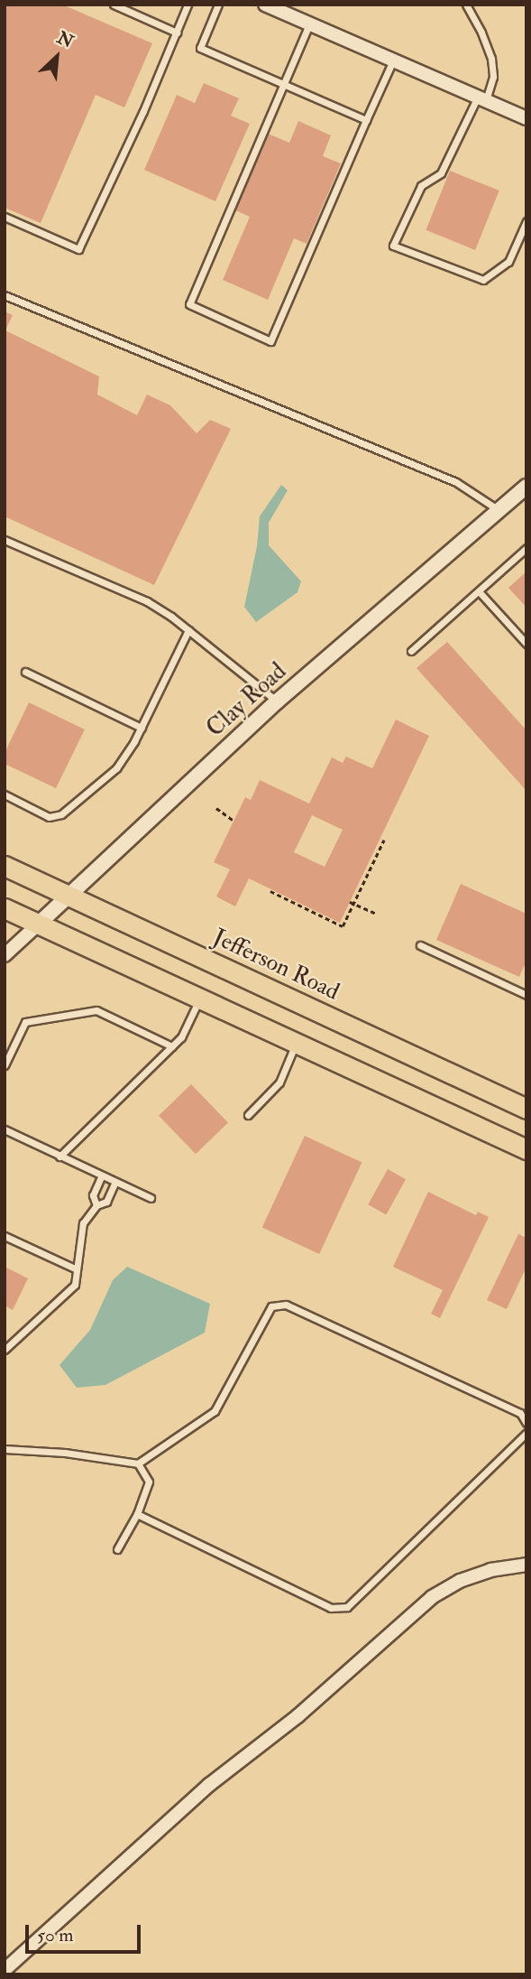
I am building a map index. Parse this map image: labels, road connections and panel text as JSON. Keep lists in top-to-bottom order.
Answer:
{
  "streets": {
    "main road": ["Jefferson Road"],
    "street": ["Clay Road"]
  },
  "crossings": [
    ["Clay Road", "Jefferson Road"]
  ],
  "scale_bar": "50 m",
  "north": "top right"
}
